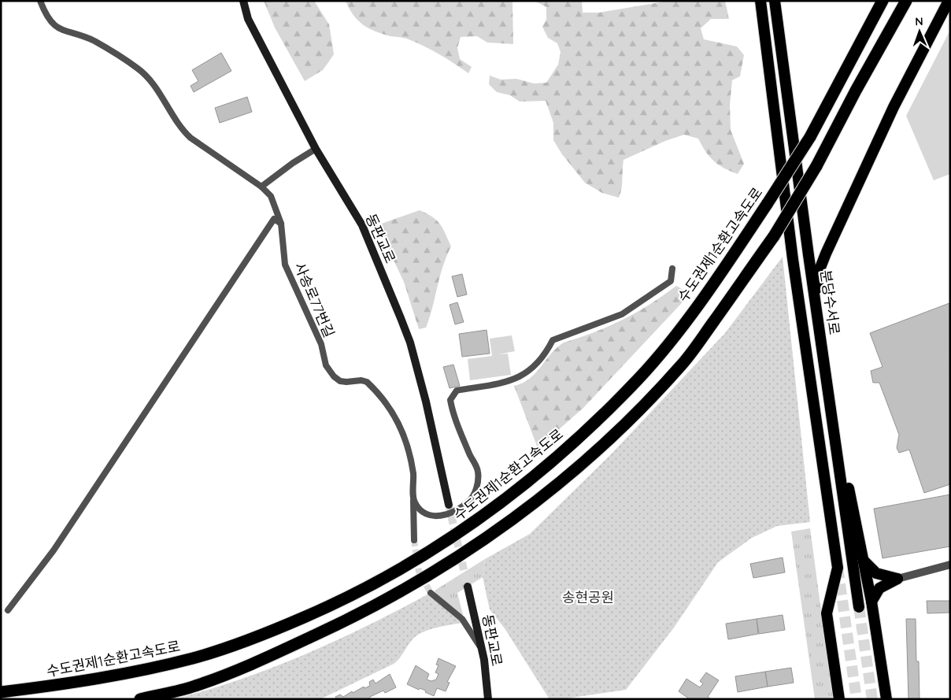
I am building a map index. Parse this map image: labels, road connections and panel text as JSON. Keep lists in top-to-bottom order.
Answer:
{
  "streets": {
    "highway": ["수도권제1순환고속도로", "분당수서로"],
    "main road": ["동판교로"],
    "street": ["사송로77번길"]
  },
  "parks": ["송현공원"],
  "north": "top"
}
